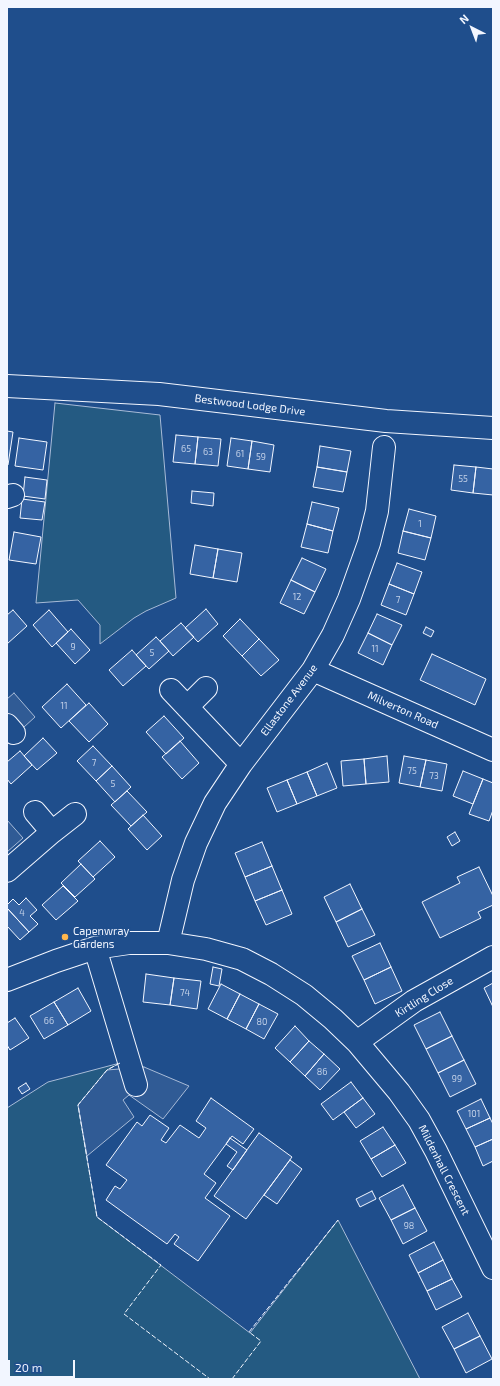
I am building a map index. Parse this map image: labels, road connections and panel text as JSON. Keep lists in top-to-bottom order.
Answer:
{
  "streets": {
    "street": [
      "Bestwood Lodge Drive",
      "Ellastone Avenue",
      "Milverton Road",
      "Kirtling Close",
      "Mildenhall Crescent"
    ]
  },
  "crossings": [
    ["Ellastone Avenue", "Milverton Road"],
    ["Ellastone Avenue", "Mildenhall Crescent"],
    ["Kirtling Close", "Mildenhall Crescent"]
  ],
  "places": ["Capenwray Gardens"],
  "house_numbers": [
    "65",
    "63",
    "61",
    "59",
    "55",
    "1",
    "12",
    "7",
    "9",
    "11",
    "5",
    "11",
    "7",
    "75",
    "73",
    "5",
    "4",
    "74",
    "66",
    "80",
    "86",
    "99",
    "101",
    "98"
  ],
  "scale_bar": "20 m",
  "north": "top left"
}
